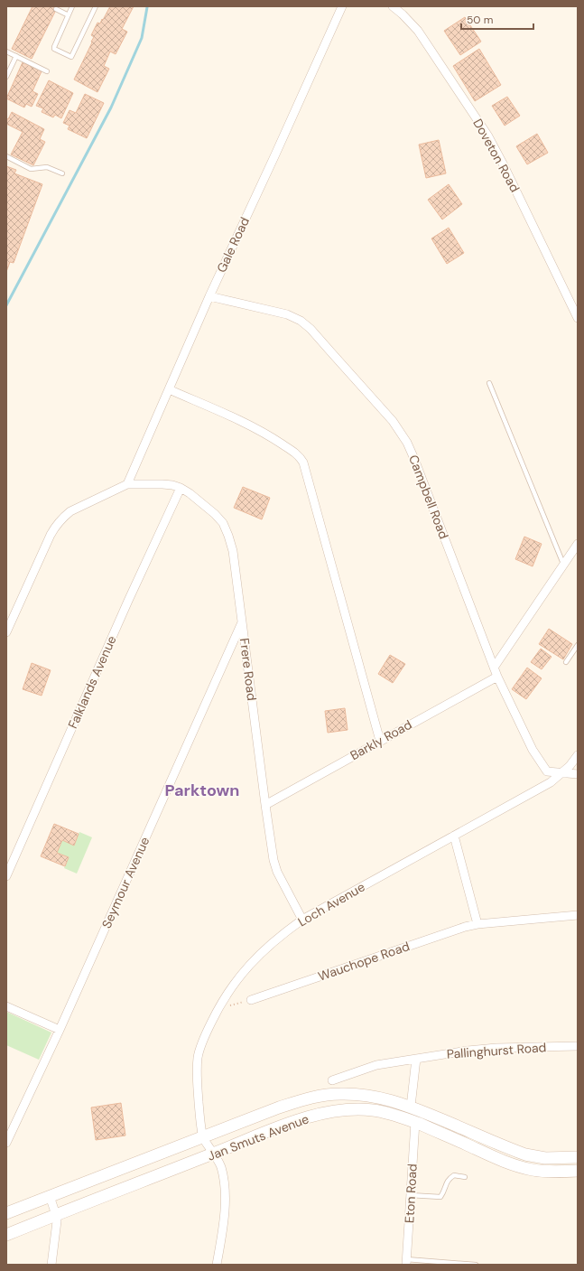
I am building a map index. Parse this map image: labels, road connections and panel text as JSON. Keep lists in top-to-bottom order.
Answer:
{
  "streets": {
    "main road": ["Jan Smuts Avenue"],
    "street": [
      "Doveton Road",
      "Gale Road",
      "Campbell Road",
      "Frere Road",
      "Falklands Avenue",
      "Barkly Road",
      "Seymour Avenue",
      "Loch Avenue",
      "Wauchope Road",
      "Pallinghurst Road",
      "Eton Road"
    ]
  },
  "crossings": [
    ["Gale Road", "Campbell Road"],
    ["Gale Road", "Frere Road"],
    ["Campbell Road", "Barkly Road"],
    ["Campbell Road", "Loch Avenue"],
    ["Frere Road", "Falklands Avenue"],
    ["Frere Road", "Barkly Road"],
    ["Frere Road", "Seymour Avenue"],
    ["Frere Road", "Loch Avenue"],
    ["Loch Avenue", "Jan Smuts Avenue"],
    ["Jan Smuts Avenue", "Eton Road"]
  ],
  "districts": ["Parktown"],
  "scale_bar": "50 m"
}
